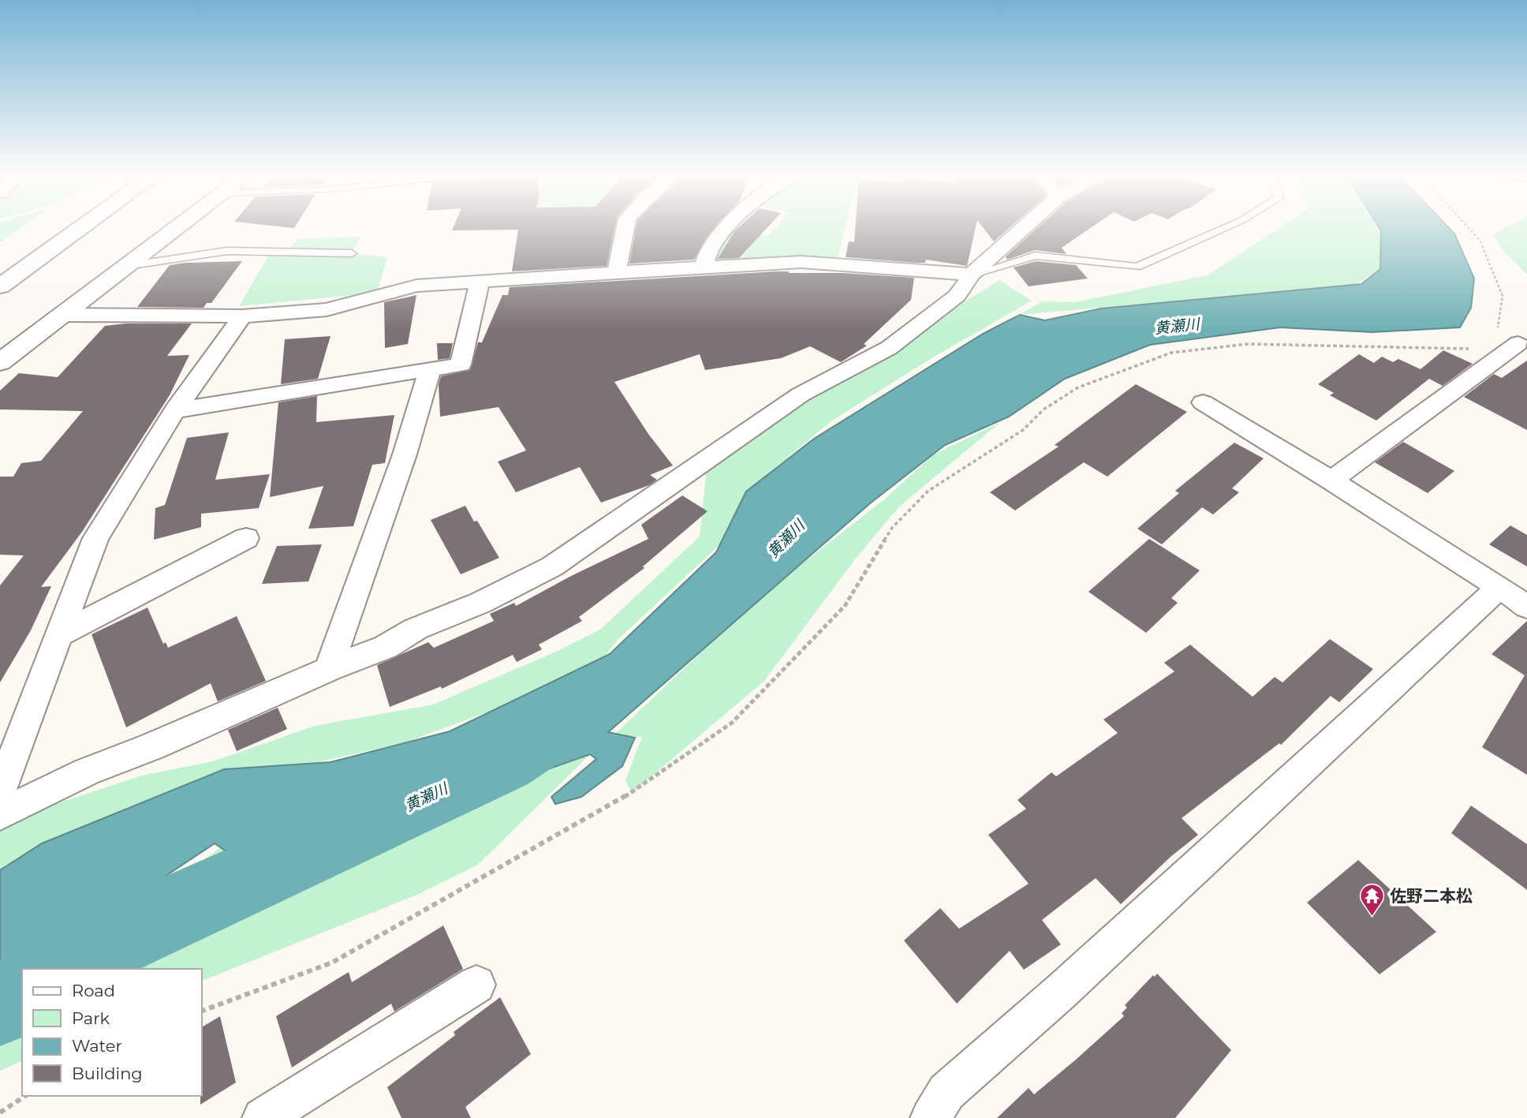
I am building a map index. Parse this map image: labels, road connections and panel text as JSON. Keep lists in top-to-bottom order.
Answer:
{
  "water": ["黄瀬川"],
  "places": {
    "temple": ["佐野二本松"]
  },
  "legend": [
    "Road",
    "Park",
    "Water",
    "Building"
  ]
}
